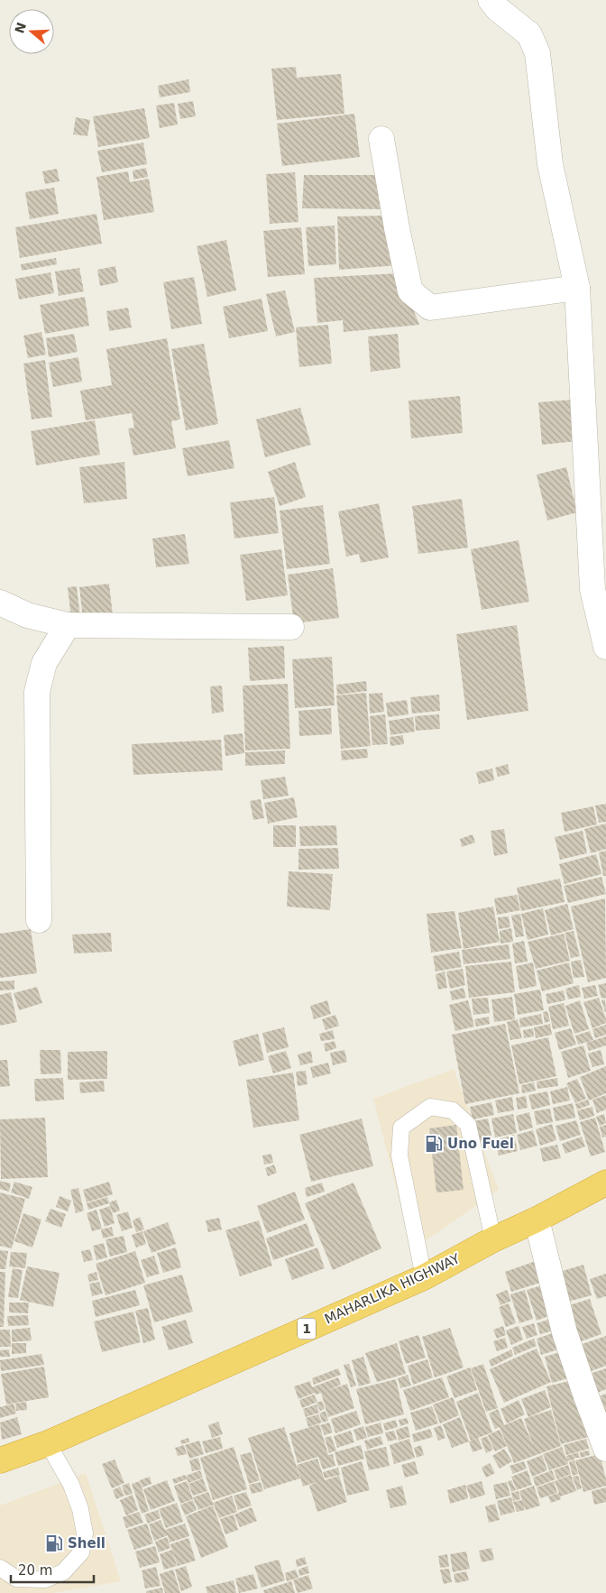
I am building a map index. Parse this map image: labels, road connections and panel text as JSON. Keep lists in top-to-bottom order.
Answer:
{
  "streets": {
    "highway": ["MAHARLIKA HIGHWAY", "1"]
  },
  "places": {
    "fuel station": ["Uno Fuel", "Shell"]
  },
  "scale_bar": "20 m",
  "north": "left"
}
